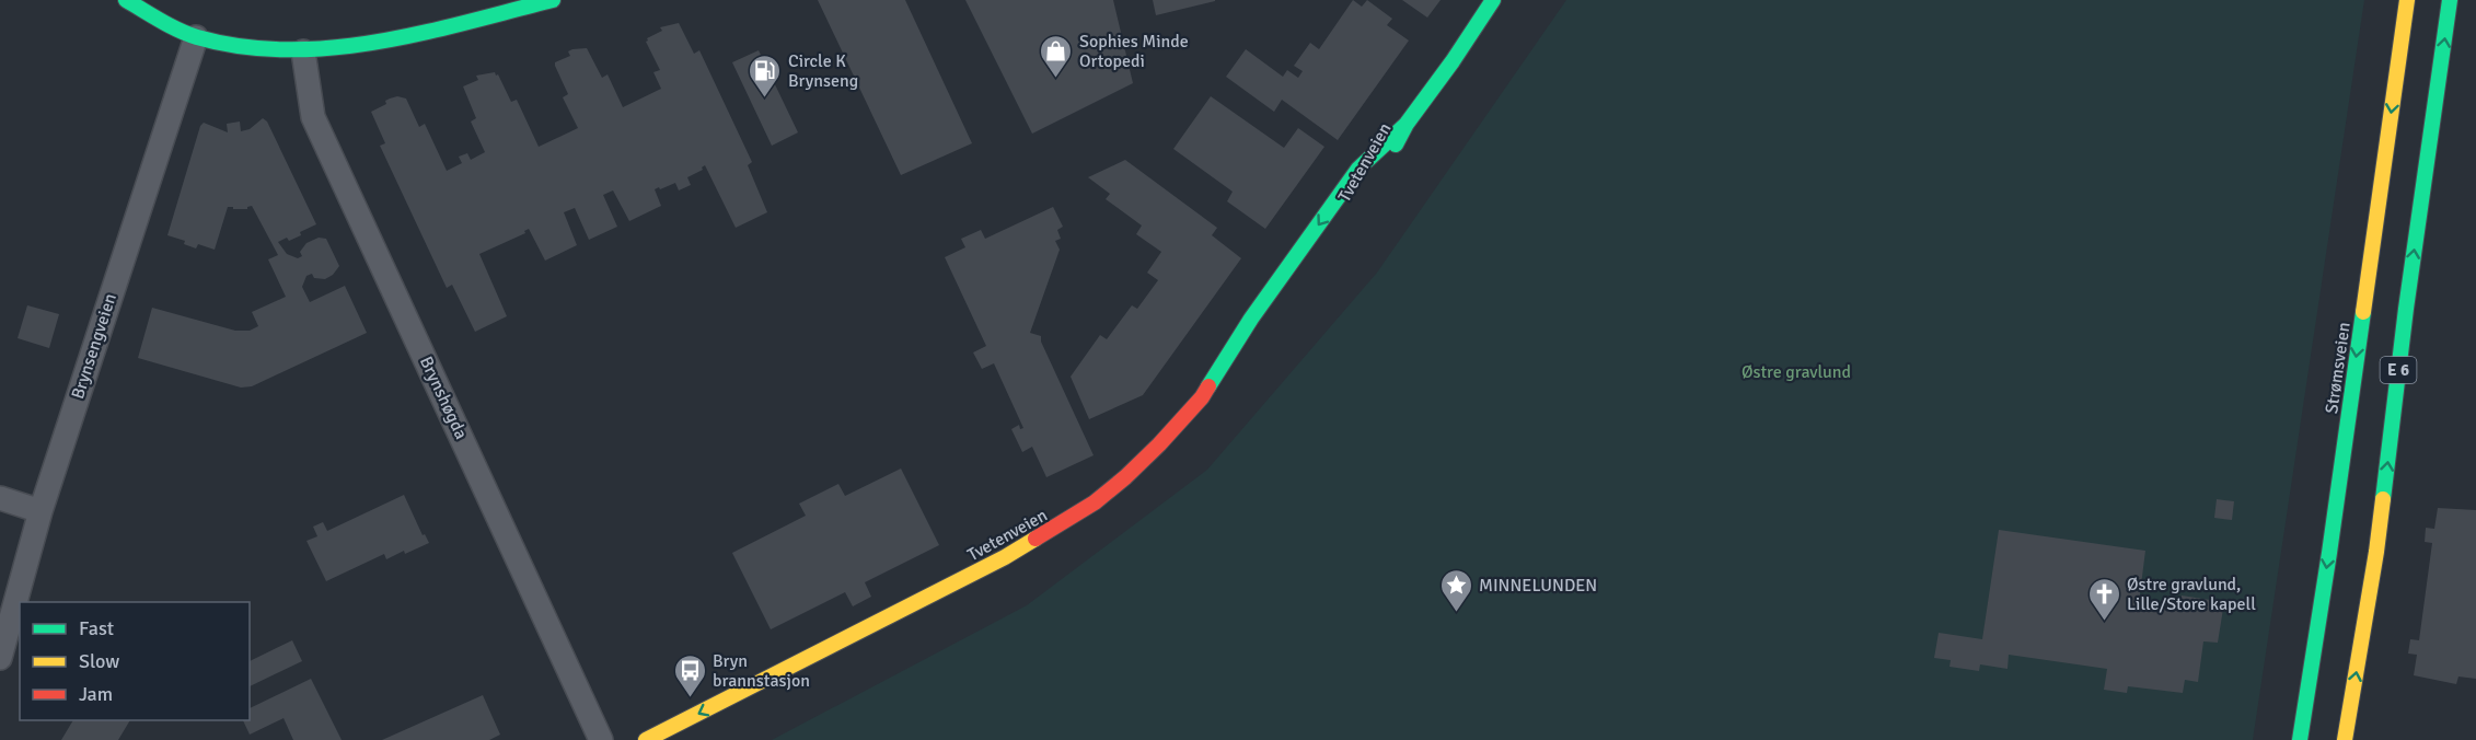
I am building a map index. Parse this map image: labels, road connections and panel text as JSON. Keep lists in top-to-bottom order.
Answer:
{
  "streets": {
    "main road": ["Tvetenveien", "Strømsveien", "E 6"],
    "street": ["Brynsengveien", "Brynshøgda"]
  },
  "parks": ["Østre gravlund"],
  "places": {
    "shop": ["Sophies Minde Ortopedi"],
    "fuel station": ["Circle K Brynseng"],
    "place": ["MINNELUNDEN"],
    "church": ["Østre gravlund, Lille/Store kapell"],
    "bus stop": ["Bryn brannstasjon"]
  },
  "legend": ["Fast", "Slow", "Jam"]
}
